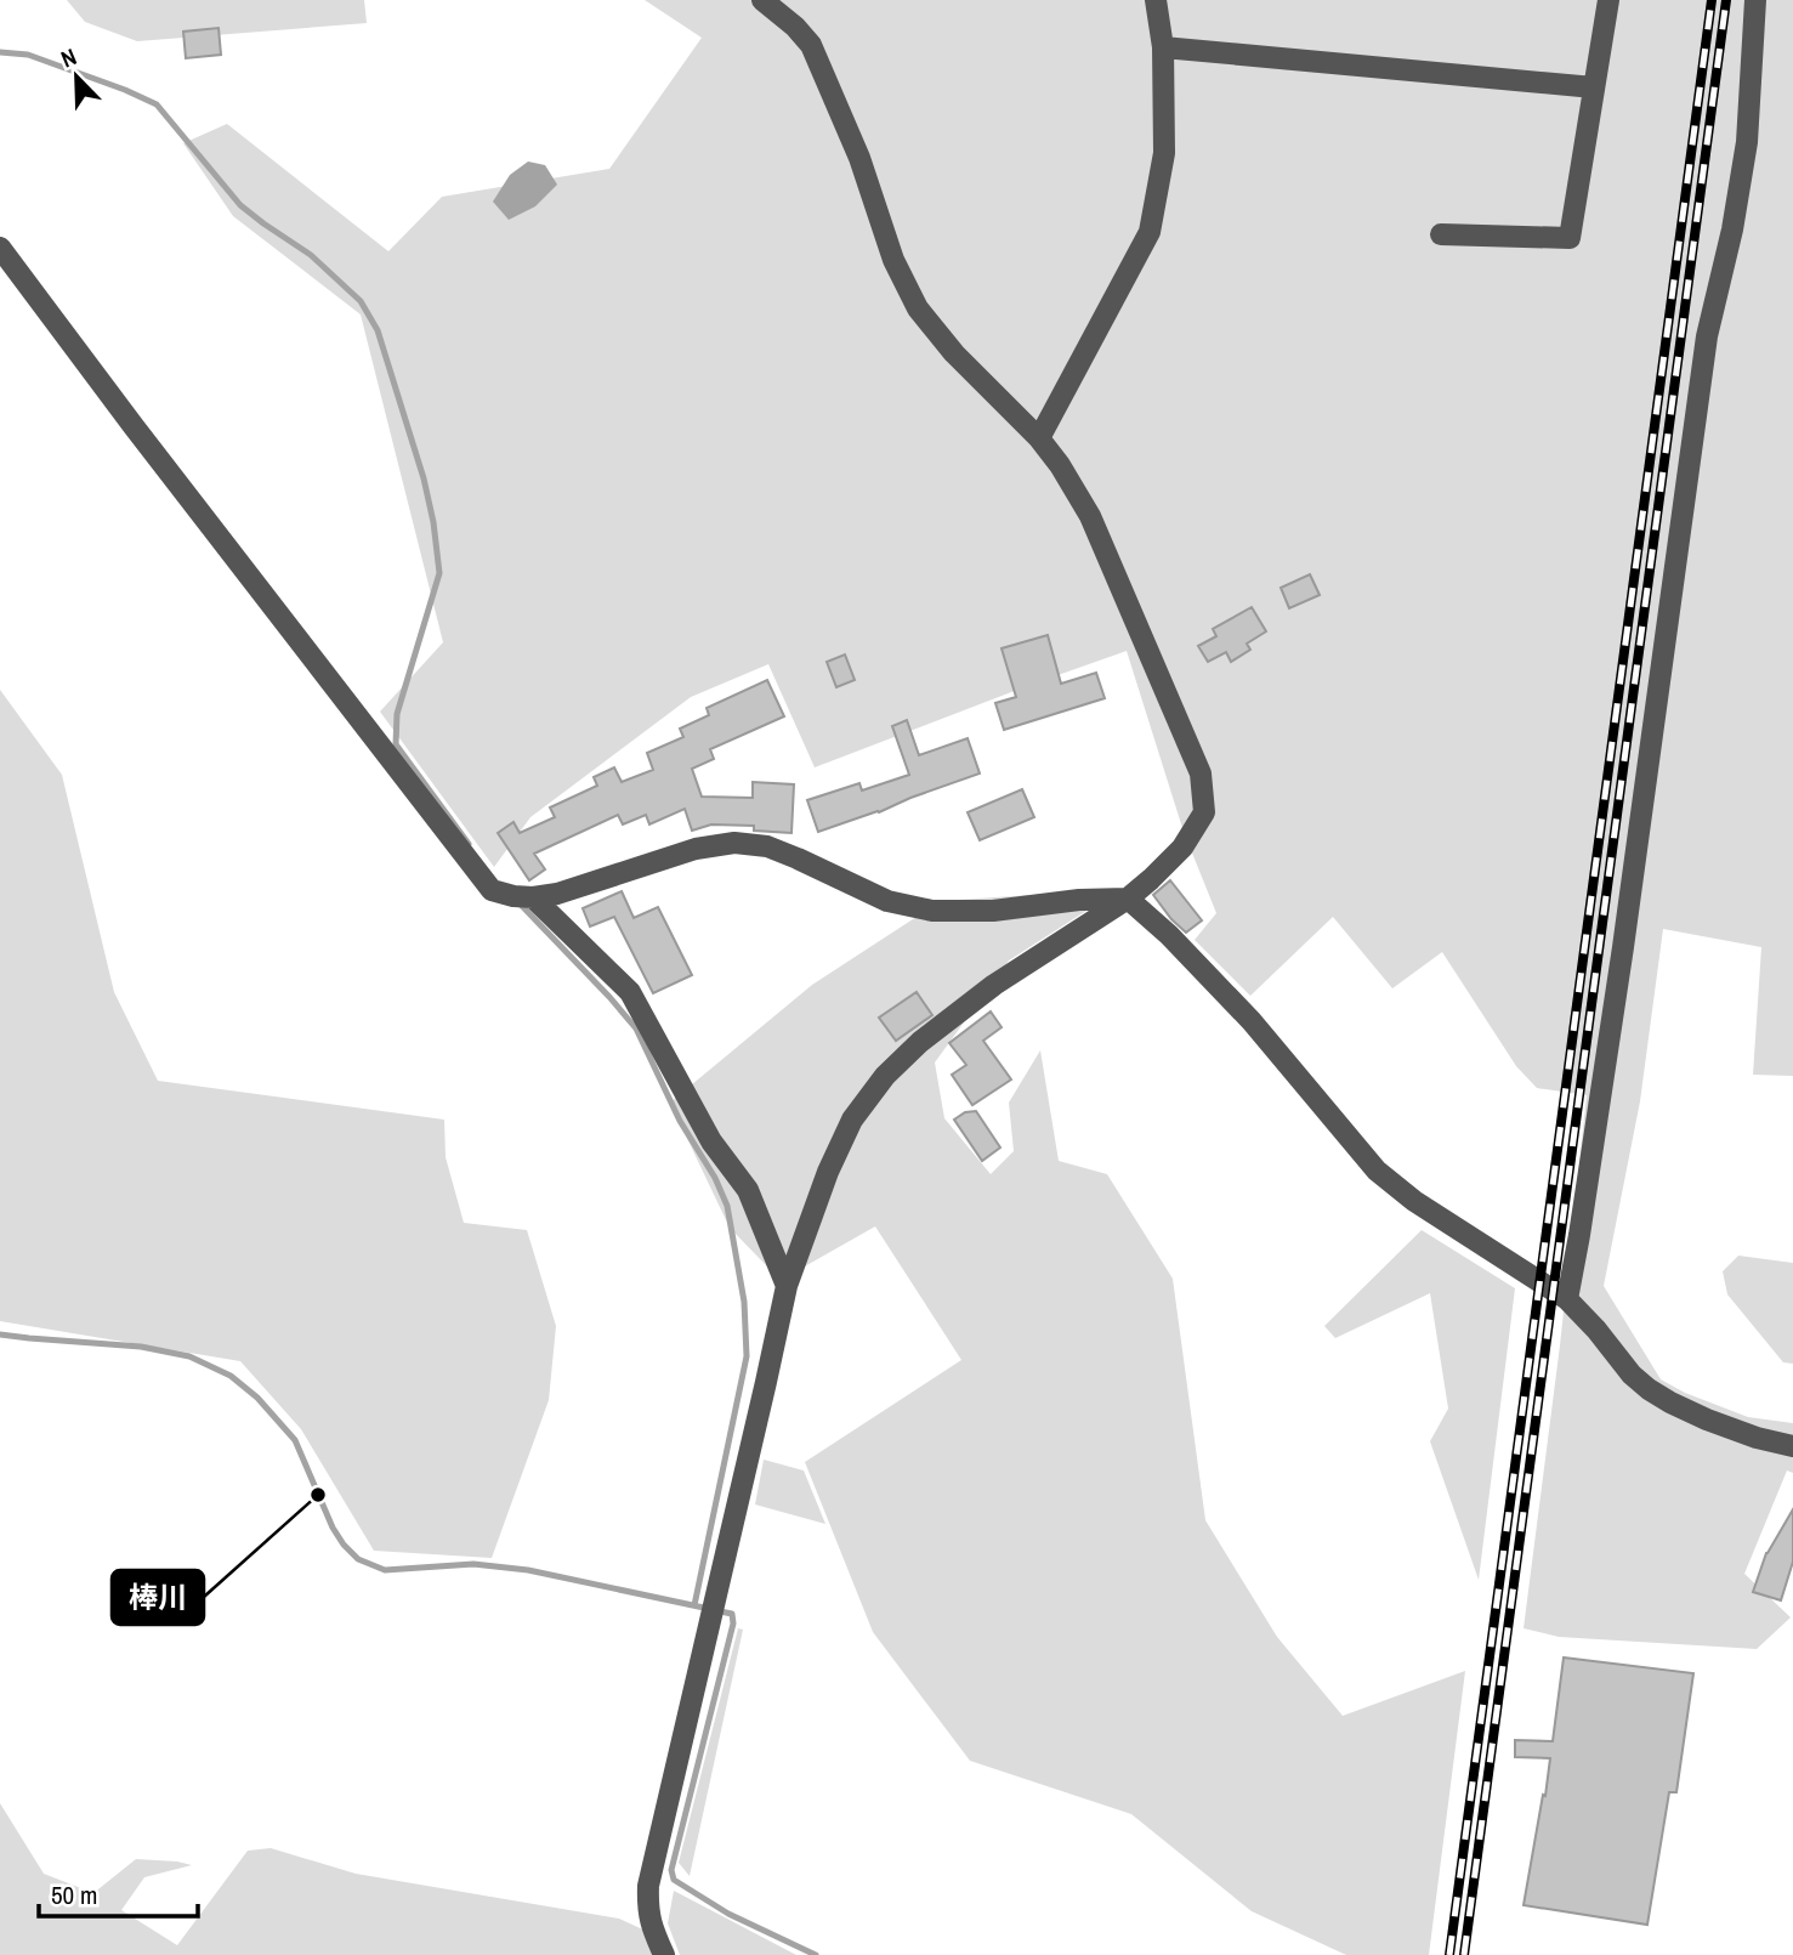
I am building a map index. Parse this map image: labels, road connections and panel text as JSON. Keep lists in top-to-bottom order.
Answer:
{
  "places": ["棒川"],
  "scale_bar": "50 m",
  "north": "top left"
}
